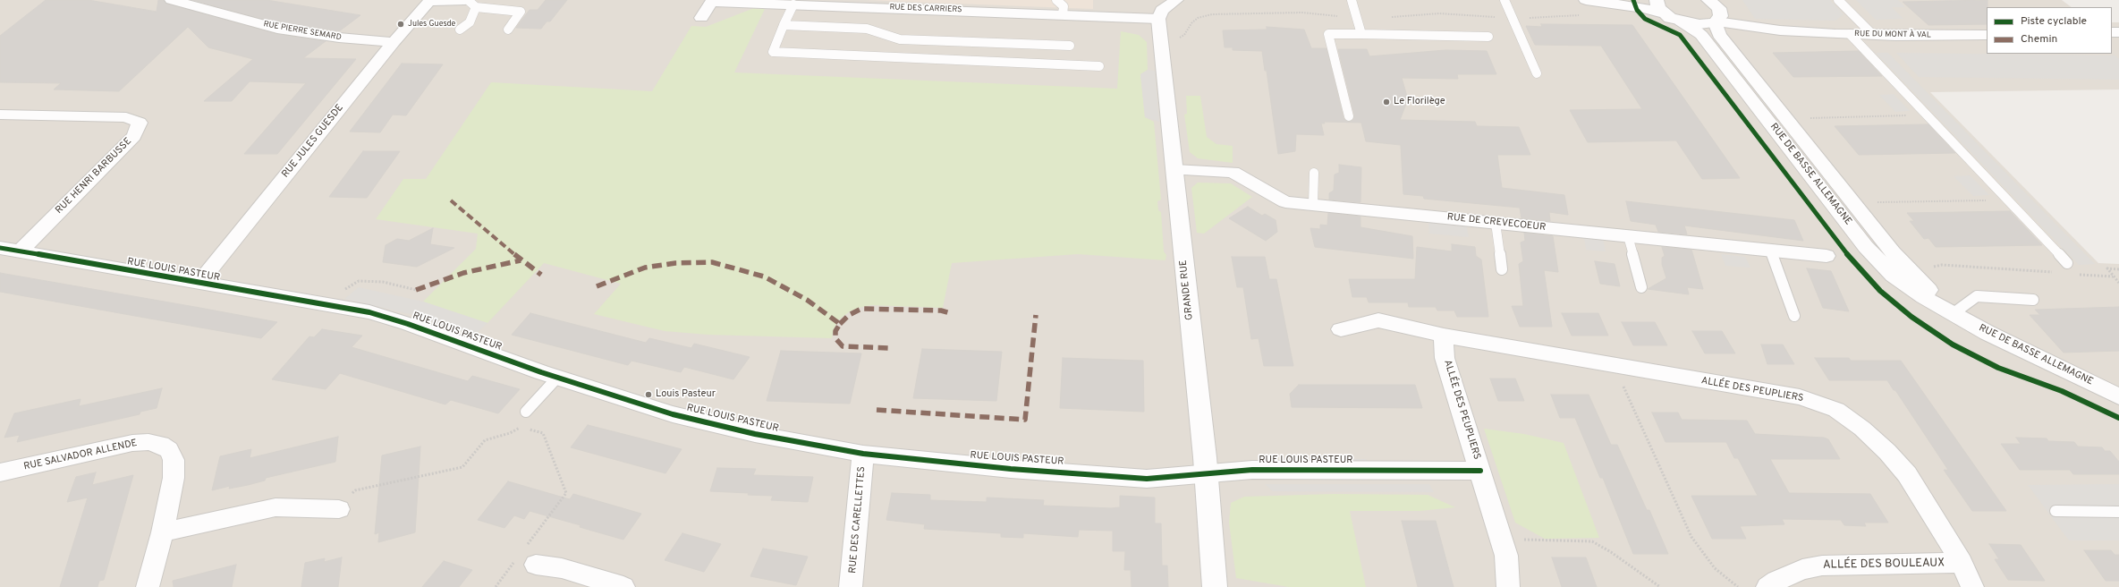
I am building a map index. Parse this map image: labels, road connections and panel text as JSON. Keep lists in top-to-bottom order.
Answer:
{
  "streets": {
    "street": [
      "RUE DES CARRIERS",
      "RUE PIERRE SEMARD",
      "RUE DU MONT À VAL",
      "RUE JULES GUESDE",
      "RUE DE BASSE ALLEMAGNE",
      "RUE HENRI BARBUSSE",
      "RUE DE CREVECOEUR",
      "RUE LOUIS PASTEUR",
      "GRANDE RUE",
      "ALLÉE DES PEUPLIERS",
      "RUE SALVADOR ALLENDE",
      "RUE DES CARELLETTES",
      "ALLÉE DES BOULEAUX"
    ]
  },
  "crossings": [
    ["RUE DES CARRIERS", "GRANDE RUE"],
    ["RUE PIERRE SEMARD", "RUE JULES GUESDE"],
    ["RUE DU MONT À VAL", "RUE DE BASSE ALLEMAGNE"],
    ["RUE JULES GUESDE", "RUE LOUIS PASTEUR"],
    ["RUE HENRI BARBUSSE", "RUE LOUIS PASTEUR"],
    ["RUE DE CREVECOEUR", "GRANDE RUE"],
    ["RUE LOUIS PASTEUR", "GRANDE RUE"],
    ["RUE LOUIS PASTEUR", "ALLÉE DES PEUPLIERS"],
    ["RUE LOUIS PASTEUR", "RUE DES CARELLETTES"],
    ["ALLÉE DES PEUPLIERS", "ALLÉE DES BOULEAUX"]
  ],
  "places": ["Jules Guesde", "Le Florilège", "Louis Pasteur"],
  "legend": ["Piste cyclable", "Chemin"]
}
